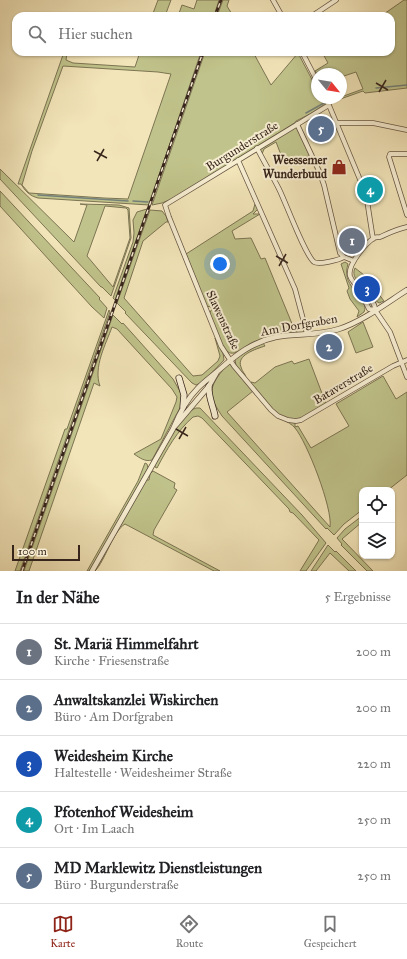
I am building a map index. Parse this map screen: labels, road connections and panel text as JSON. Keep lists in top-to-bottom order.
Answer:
{
  "streets": {
    "street": [
      "Burgunderstraße",
      "Slawenstraße",
      "Am Dorfgraben",
      "Bataverstraße"
    ]
  },
  "crossings": [
    ["Burgunderstraße", "Slawenstraße"],
    ["Slawenstraße", "Am Dorfgraben"],
    ["Slawenstraße", "Bataverstraße"]
  ],
  "places": {
    "shop": ["Weessemer Wunderbuud"]
  },
  "scale_bar": "100 m",
  "north": "bottom right",
  "page": {
    "search": "Hier suchen",
    "pins": [
      "5",
      "4",
      "1",
      "3",
      "2"
    ],
    "scale": "100 m",
    "heading": ["In der Nähe", "5 Ergebnisse"],
    "list": [
      {
        "mark": "1",
        "name": "St. Mariä Himmelfahrt",
        "note": "Kirche · Friesenstraße",
        "value": "200 m"
      },
      {
        "mark": "2",
        "name": "Anwaltskanzlei Wiskirchen",
        "note": "Büro · Am Dorfgraben",
        "value": "200 m"
      },
      {
        "mark": "3",
        "name": "Weidesheim Kirche",
        "note": "Haltestelle · Weidesheimer Straße",
        "value": "220 m"
      },
      {
        "mark": "4",
        "name": "Pfotenhof Weidesheim",
        "note": "Ort · Im Laach",
        "value": "250 m"
      },
      {
        "mark": "5",
        "name": "MD Marklewitz Dienstleistungen",
        "note": "Büro · Burgunderstraße",
        "value": "250 m"
      }
    ],
    "nav": ["Karte", "Route", "Gespeichert"]
  }
}
